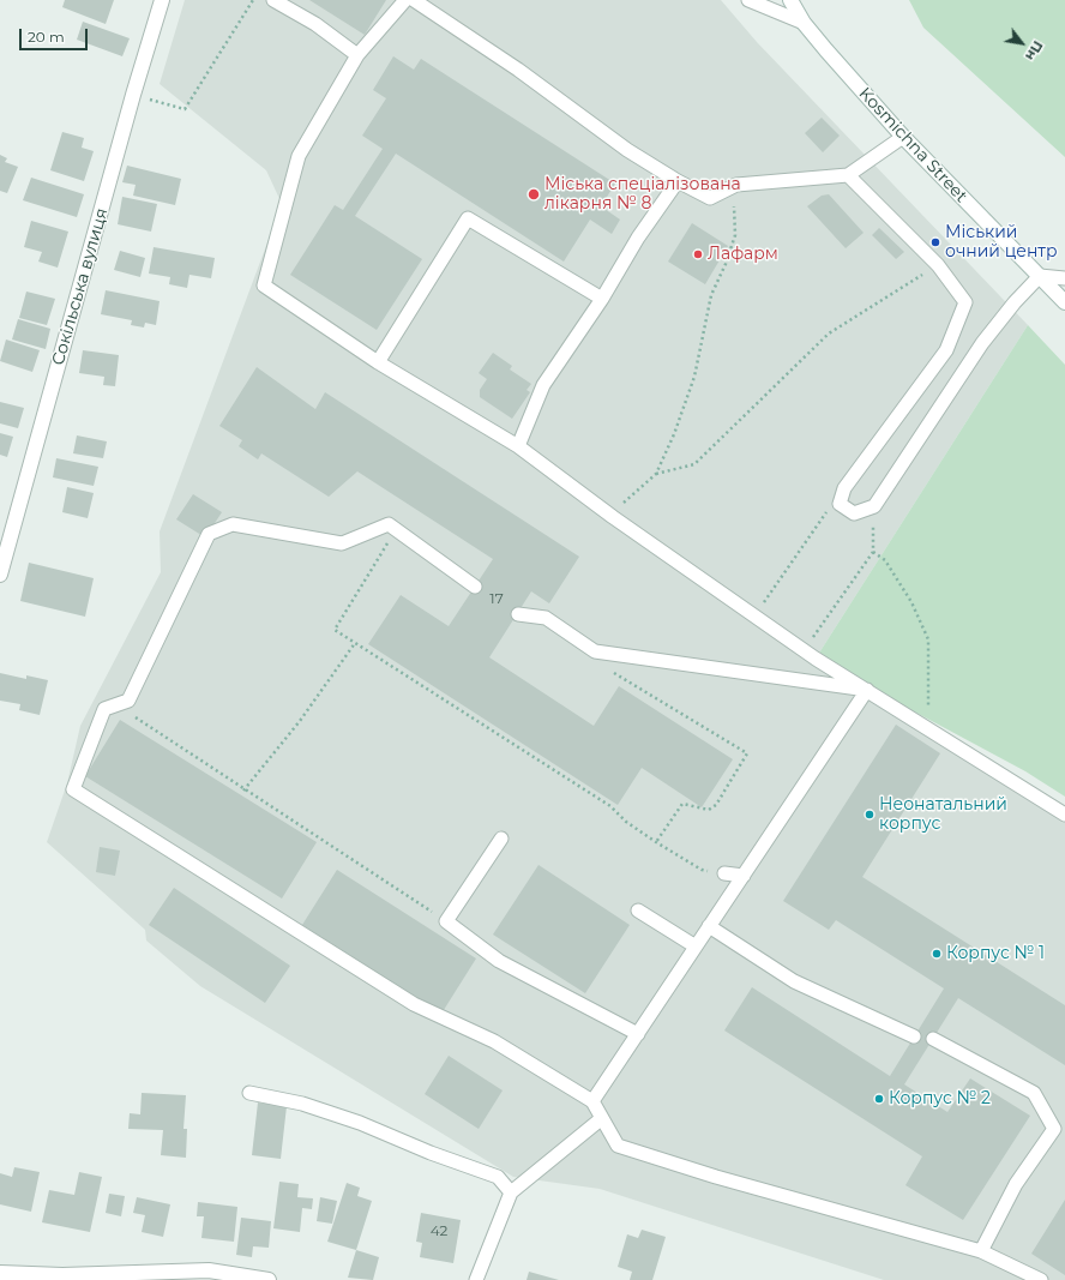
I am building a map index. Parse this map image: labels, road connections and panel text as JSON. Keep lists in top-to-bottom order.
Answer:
{
  "streets": {
    "street": ["Kosmichna Street", "Сокільська вулиця"]
  },
  "places": [
    "Міська спеціалізована лікарня № 8",
    "Міський очний центр",
    "Лафарм",
    "Неонатальний корпус",
    "Корпус № 1",
    "Корпус № 2"
  ],
  "house_numbers": ["17", "42"],
  "scale_bar": "20 m",
  "north": "bottom right"
}
